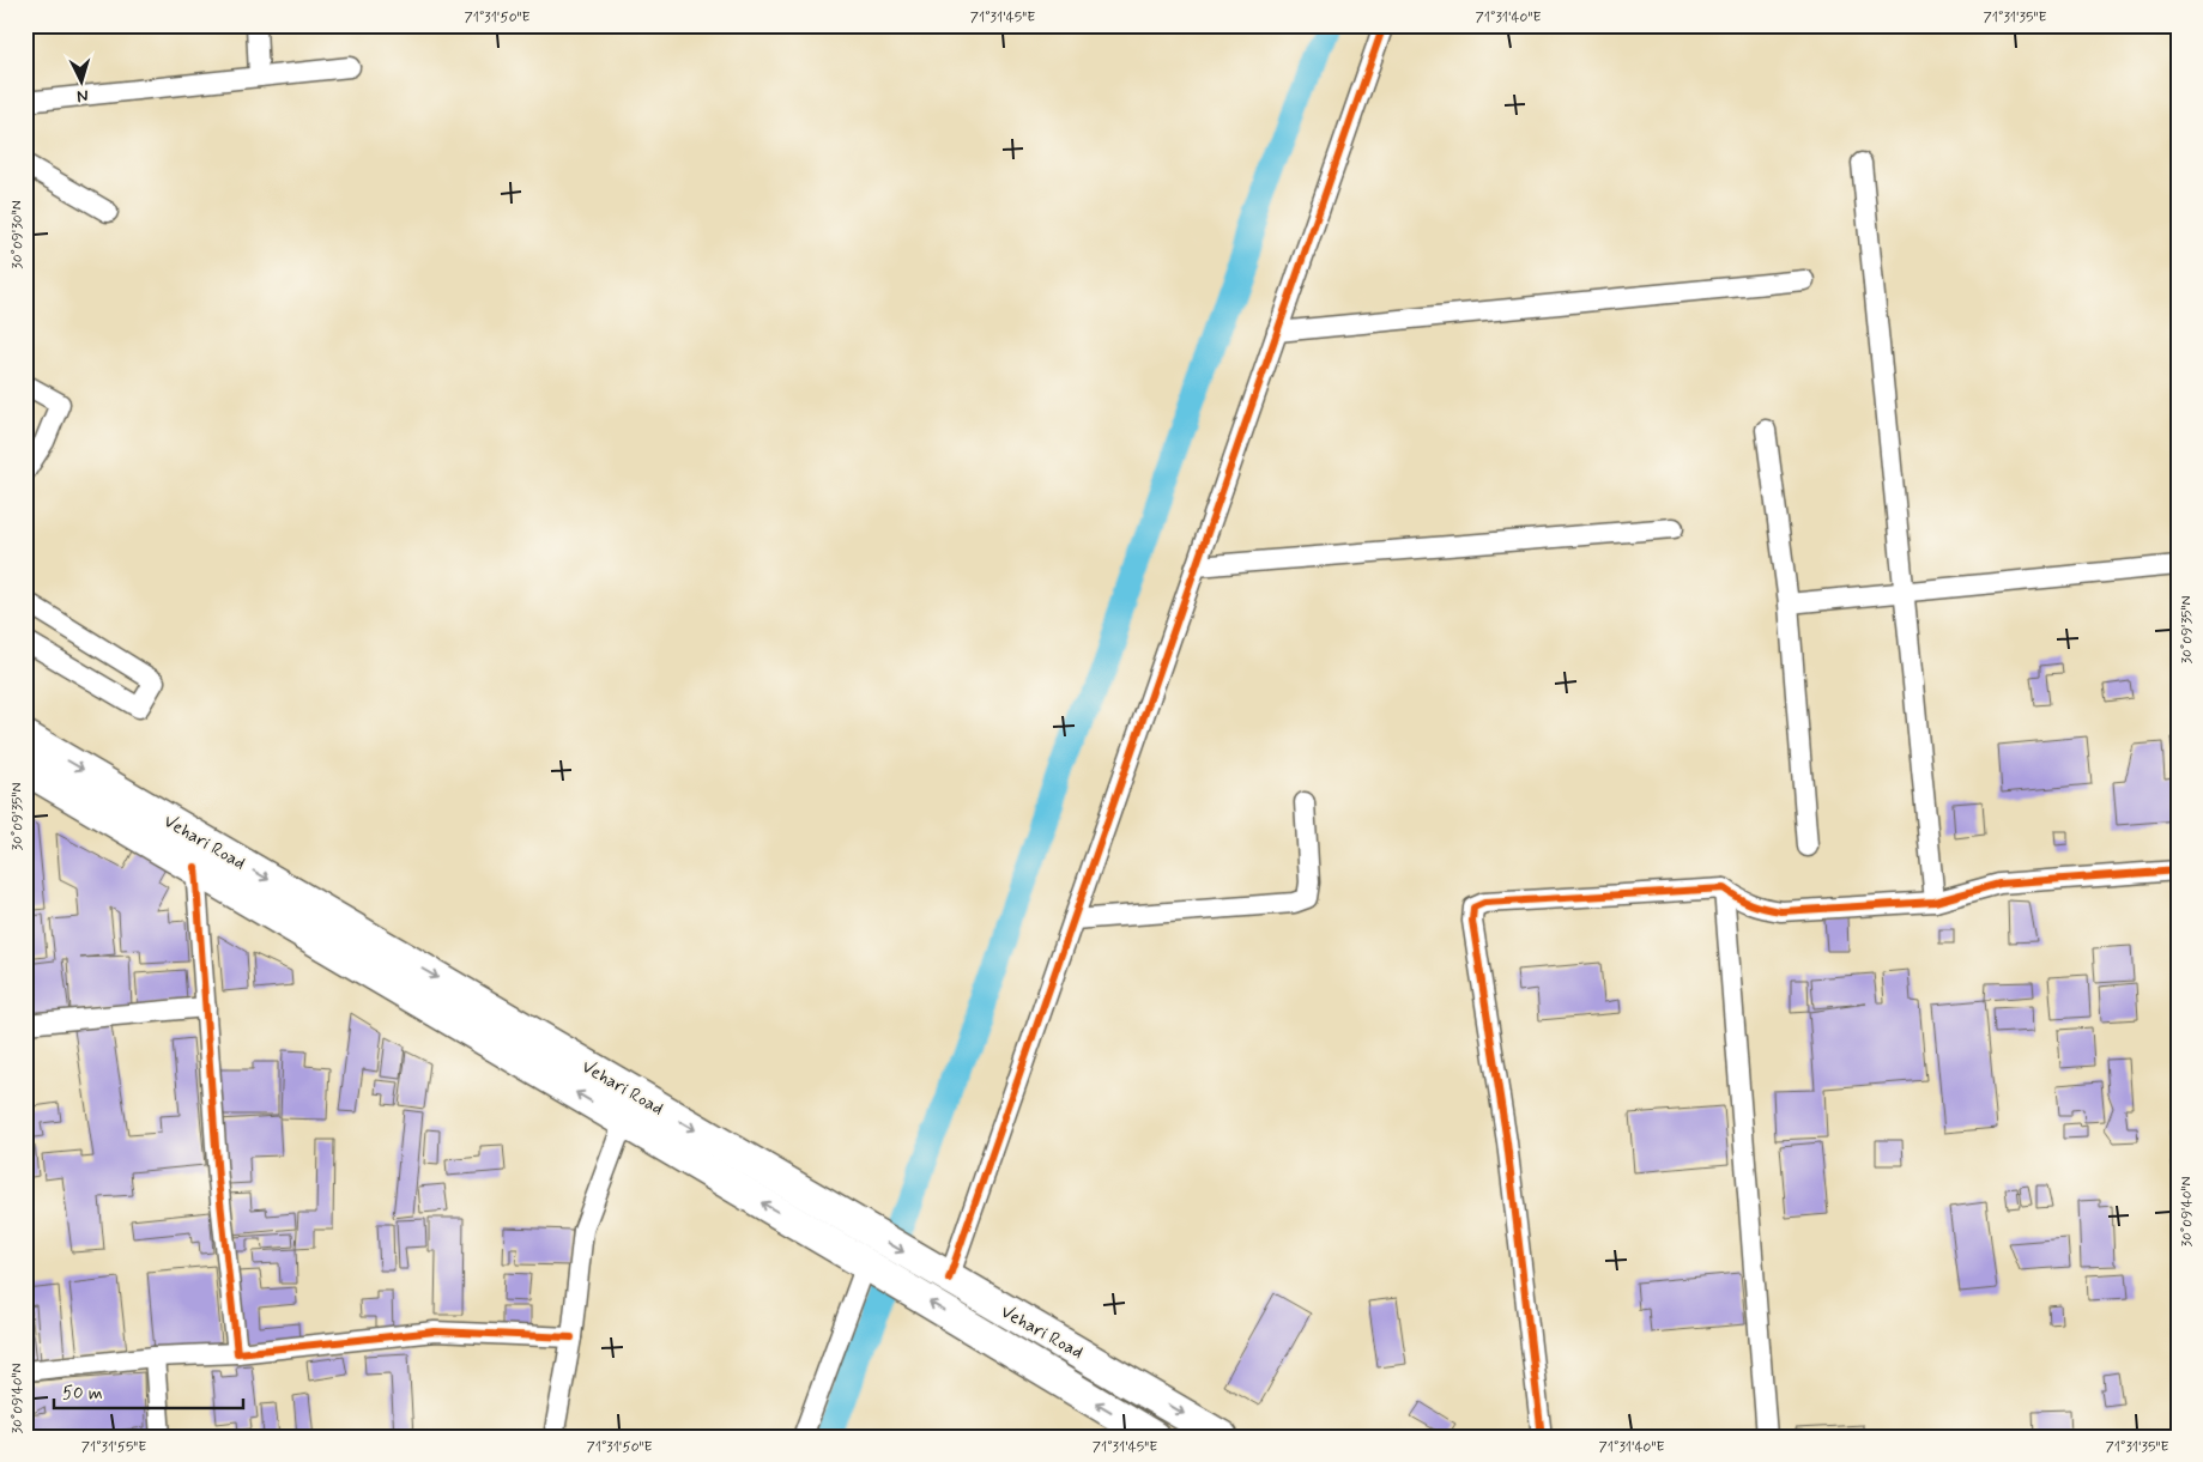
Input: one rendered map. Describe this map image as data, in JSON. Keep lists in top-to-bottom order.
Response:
{
  "streets": {
    "main road": ["Vehari Road"]
  },
  "scale_bar": "50 m",
  "north": "bottom",
  "coordinates": [
    "71°31'50\"E",
    "71°31'45\"E",
    "71°31'40\"E",
    "71°31'35\"E",
    "30°09'30\"N",
    "30°09'35\"N",
    "30°09'40\"N",
    "71°31'55\"E"
  ]
}
